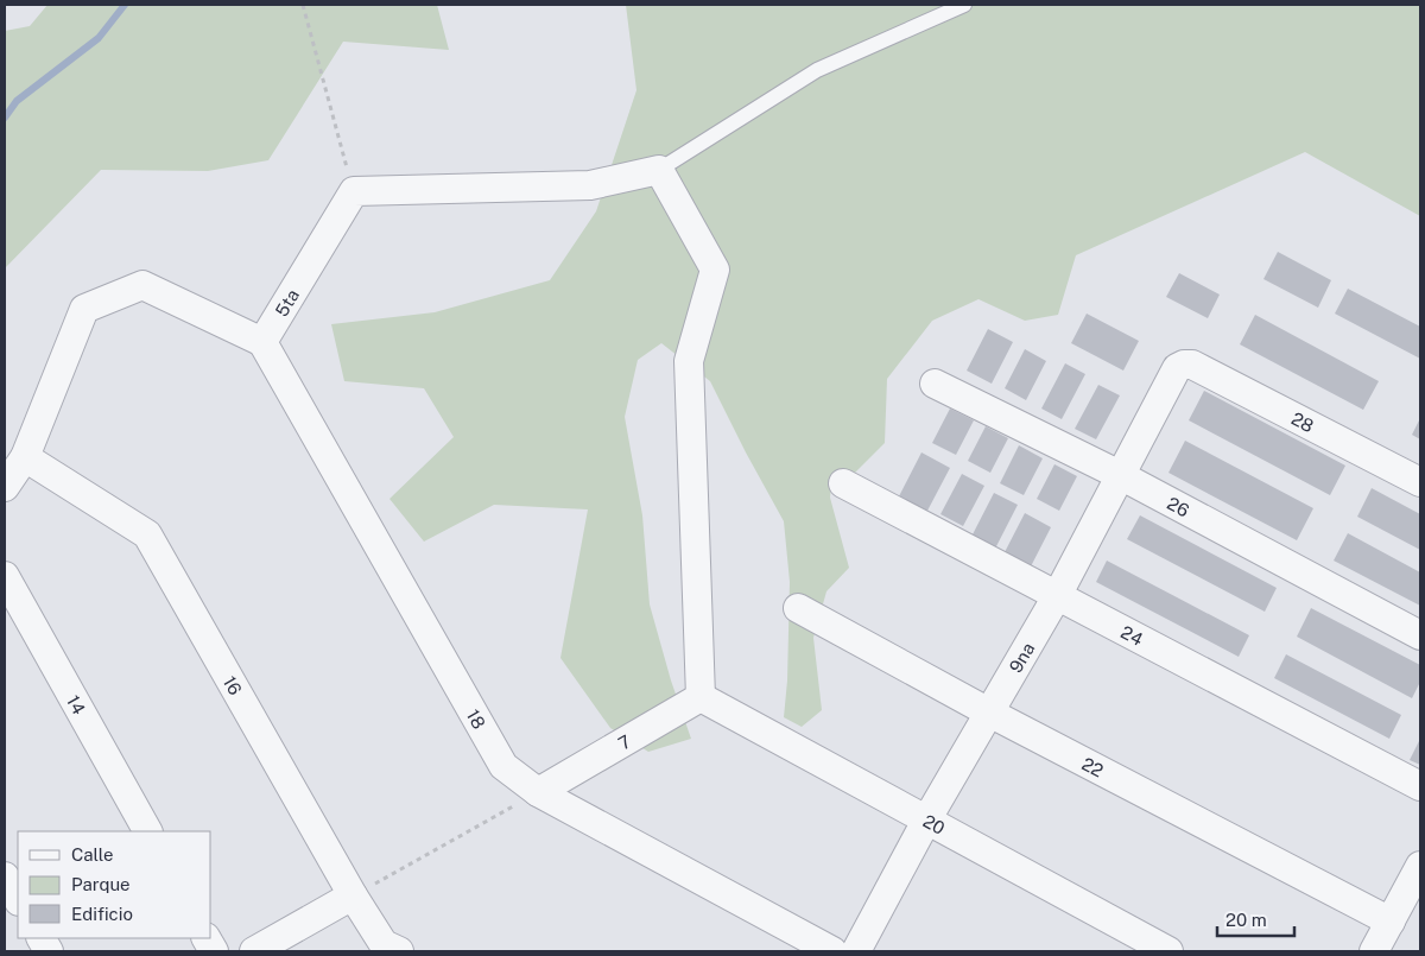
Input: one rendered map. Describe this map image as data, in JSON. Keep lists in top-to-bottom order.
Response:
{
  "streets": {
    "street": [
      "5ta",
      "28",
      "26",
      "24",
      "9na",
      "16",
      "14",
      "18",
      "7",
      "22",
      "20"
    ]
  },
  "crossings": [
    ["5ta", "18"],
    ["28", "9na"],
    ["26", "9na"],
    ["24", "9na"],
    ["9na", "22"],
    ["9na", "20"],
    ["18", "7"],
    ["7", "20"]
  ],
  "legend": ["Calle", "Parque", "Edificio"],
  "scale_bar": "20 m"
}
